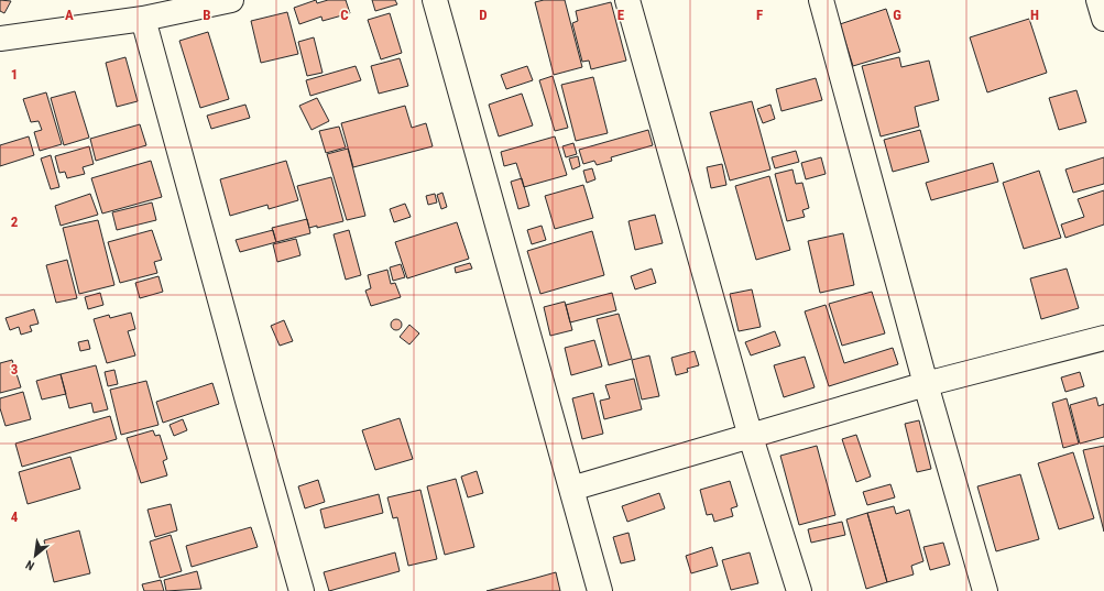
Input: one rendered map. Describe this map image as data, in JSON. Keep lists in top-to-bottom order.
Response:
{
  "north": "bottom left",
  "grid": {
    "columns": [
      "A",
      "B",
      "C",
      "D",
      "E",
      "F",
      "G",
      "H"
    ],
    "rows": [
      "1",
      "2",
      "3",
      "4"
    ]
  }
}
